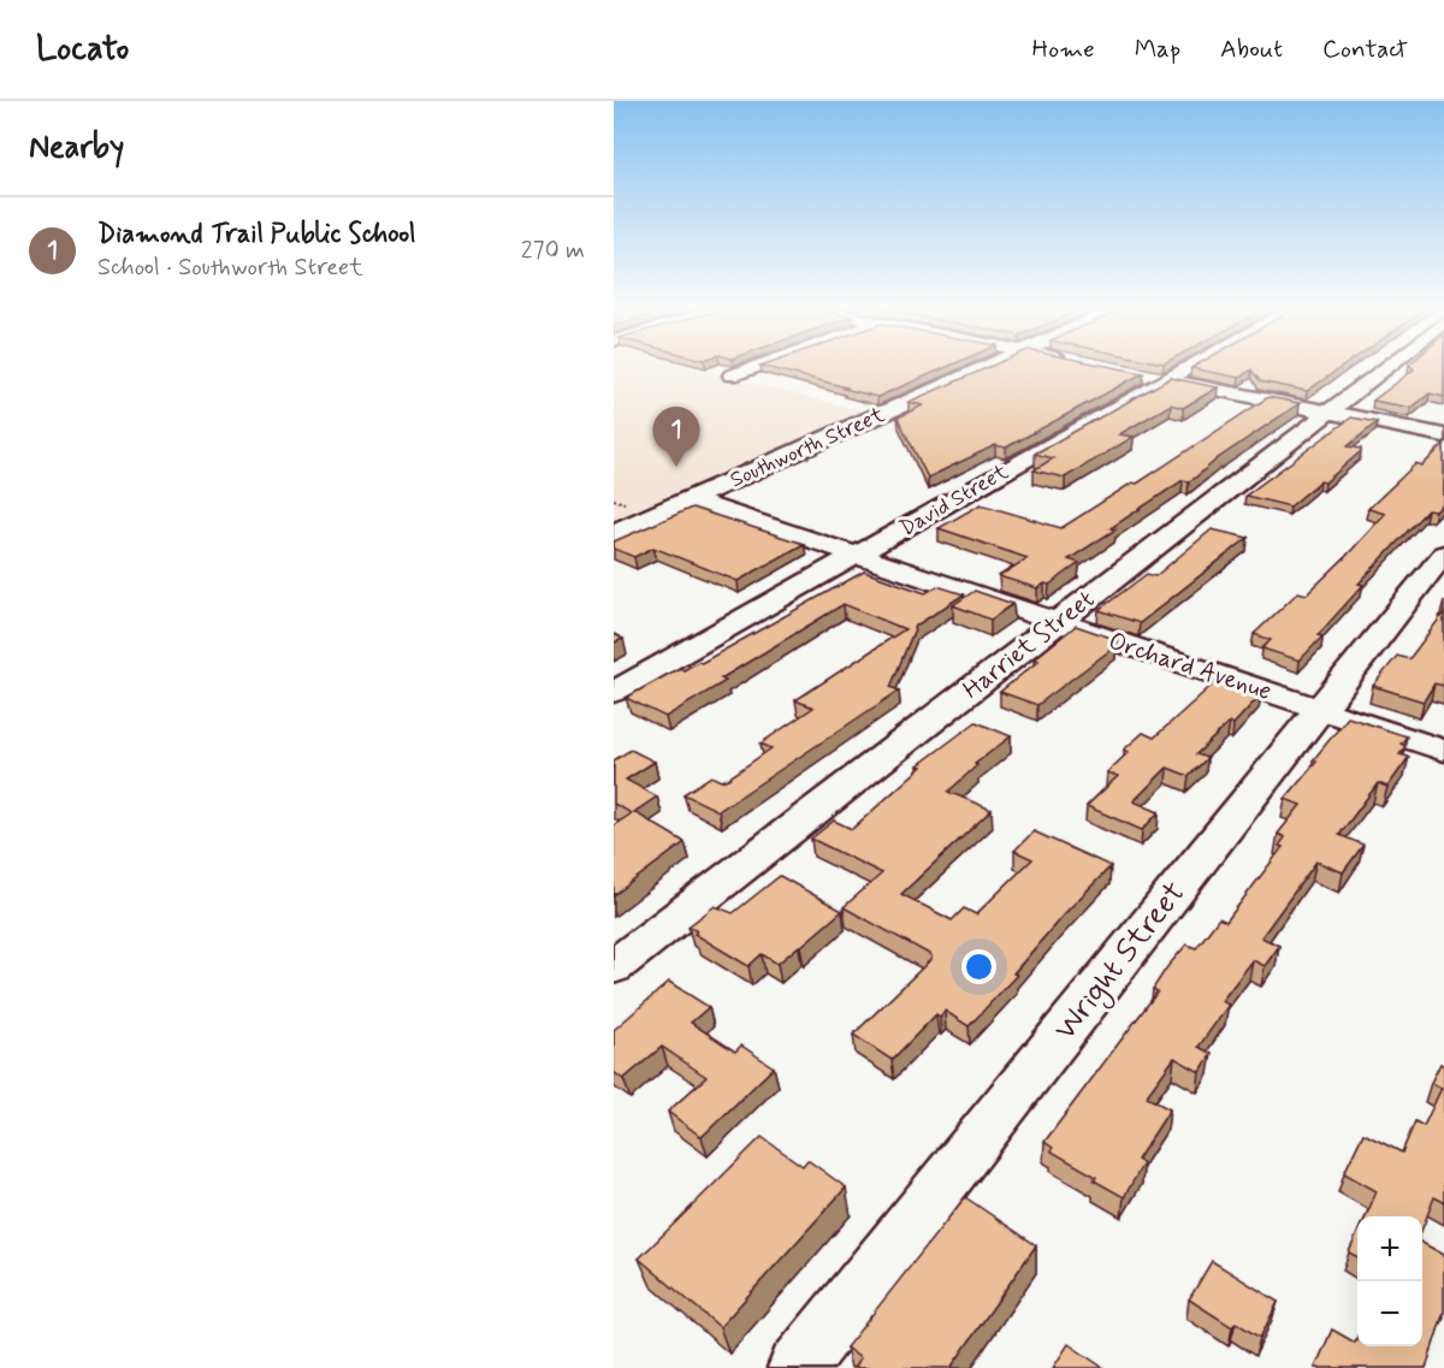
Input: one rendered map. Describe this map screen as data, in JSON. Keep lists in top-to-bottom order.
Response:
{
  "streets": {
    "main road": ["Southworth Street"],
    "street": [
      "David Street",
      "Harriet Street",
      "Orchard Avenue",
      "Wright Street"
    ]
  },
  "crossings": [
    ["Southworth Street", "Orchard Avenue"],
    ["David Street", "Orchard Avenue"],
    ["Harriet Street", "Orchard Avenue"],
    ["Orchard Avenue", "Wright Street"]
  ],
  "page": {
    "header": "Locato",
    "nav": [
      "Home",
      "Map",
      "About",
      "Contact"
    ],
    "heading": "Nearby",
    "list": [
      {
        "mark": "1",
        "name": "Diamond Trail Public School",
        "note": "School · Southworth Street",
        "value": "270 m"
      }
    ],
    "pins": "1",
    "map_buttons": ["+", "−"]
  }
}
